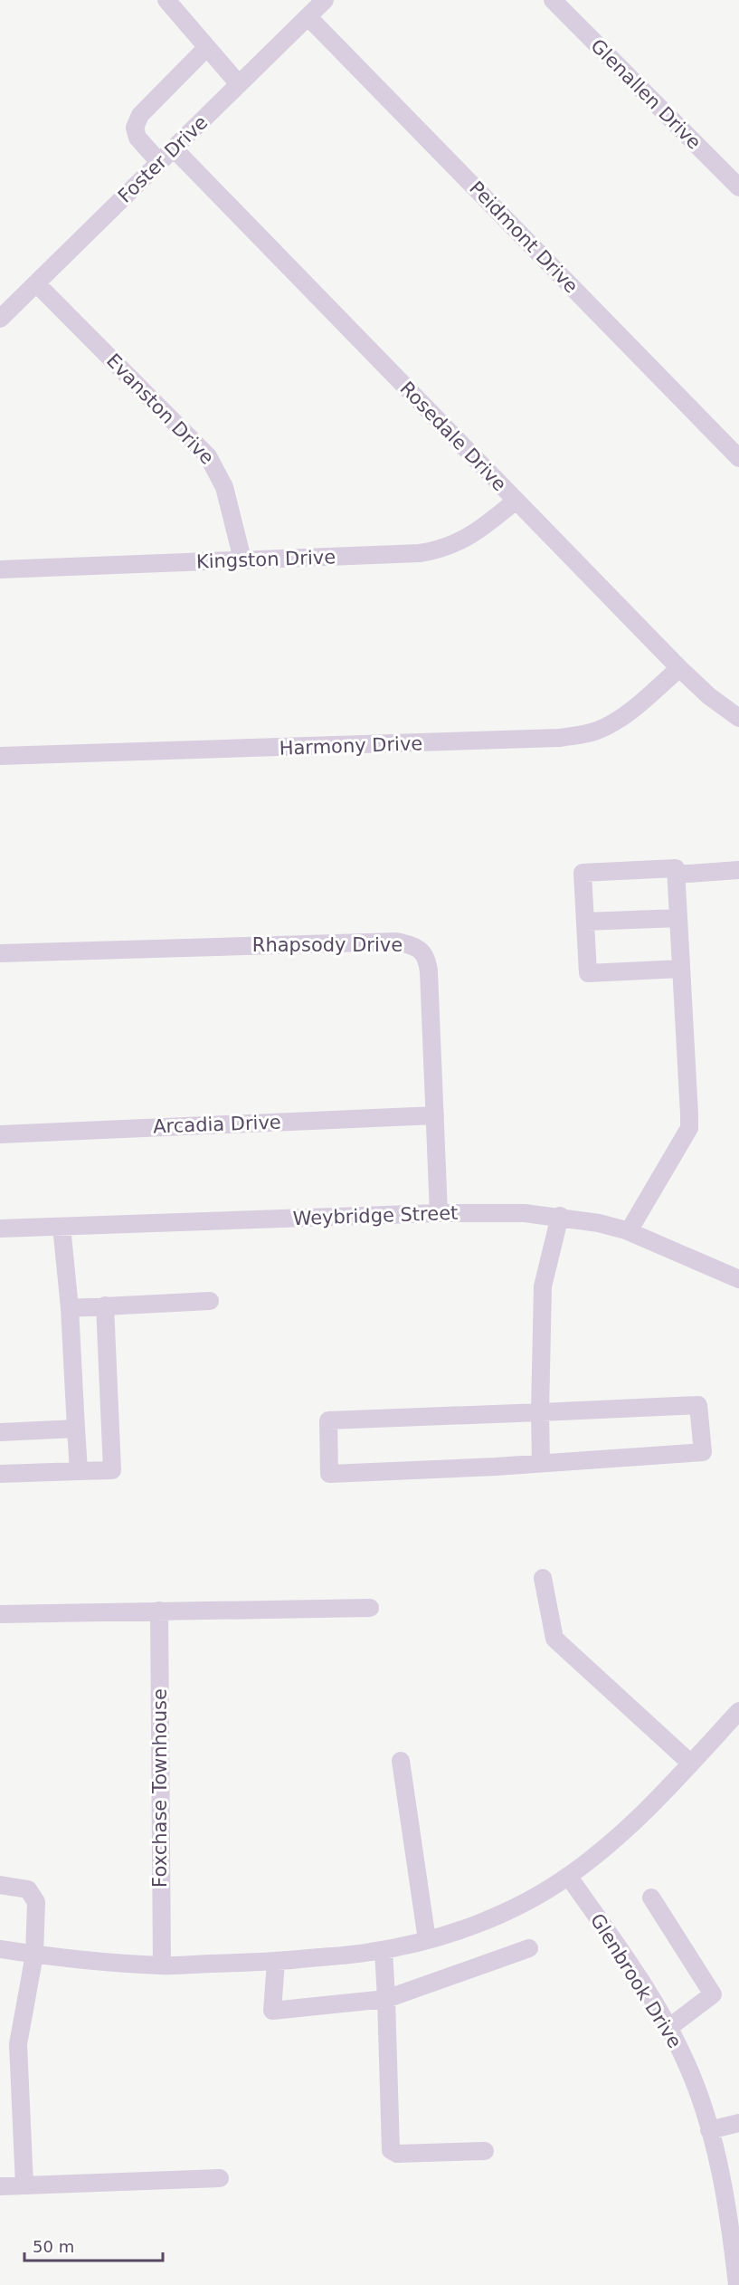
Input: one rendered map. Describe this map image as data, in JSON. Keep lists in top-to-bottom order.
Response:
{
  "streets": {
    "street": [
      "Glenallen Drive",
      "Foster Drive",
      "Peidmont Drive",
      "Evanston Drive",
      "Rosedale Drive",
      "Kingston Drive",
      "Harmony Drive",
      "Rhapsody Drive",
      "Arcadia Drive",
      "Weybridge Street",
      "Foxchase Townhouse",
      "Glenbrook Drive"
    ]
  },
  "crossings": [
    ["Foster Drive", "Peidmont Drive"],
    ["Foster Drive", "Evanston Drive"],
    ["Foster Drive", "Rosedale Drive"],
    ["Evanston Drive", "Kingston Drive"],
    ["Rosedale Drive", "Kingston Drive"],
    ["Rosedale Drive", "Harmony Drive"],
    ["Rhapsody Drive", "Arcadia Drive"],
    ["Rhapsody Drive", "Weybridge Street"]
  ],
  "scale_bar": "50 m"
}
